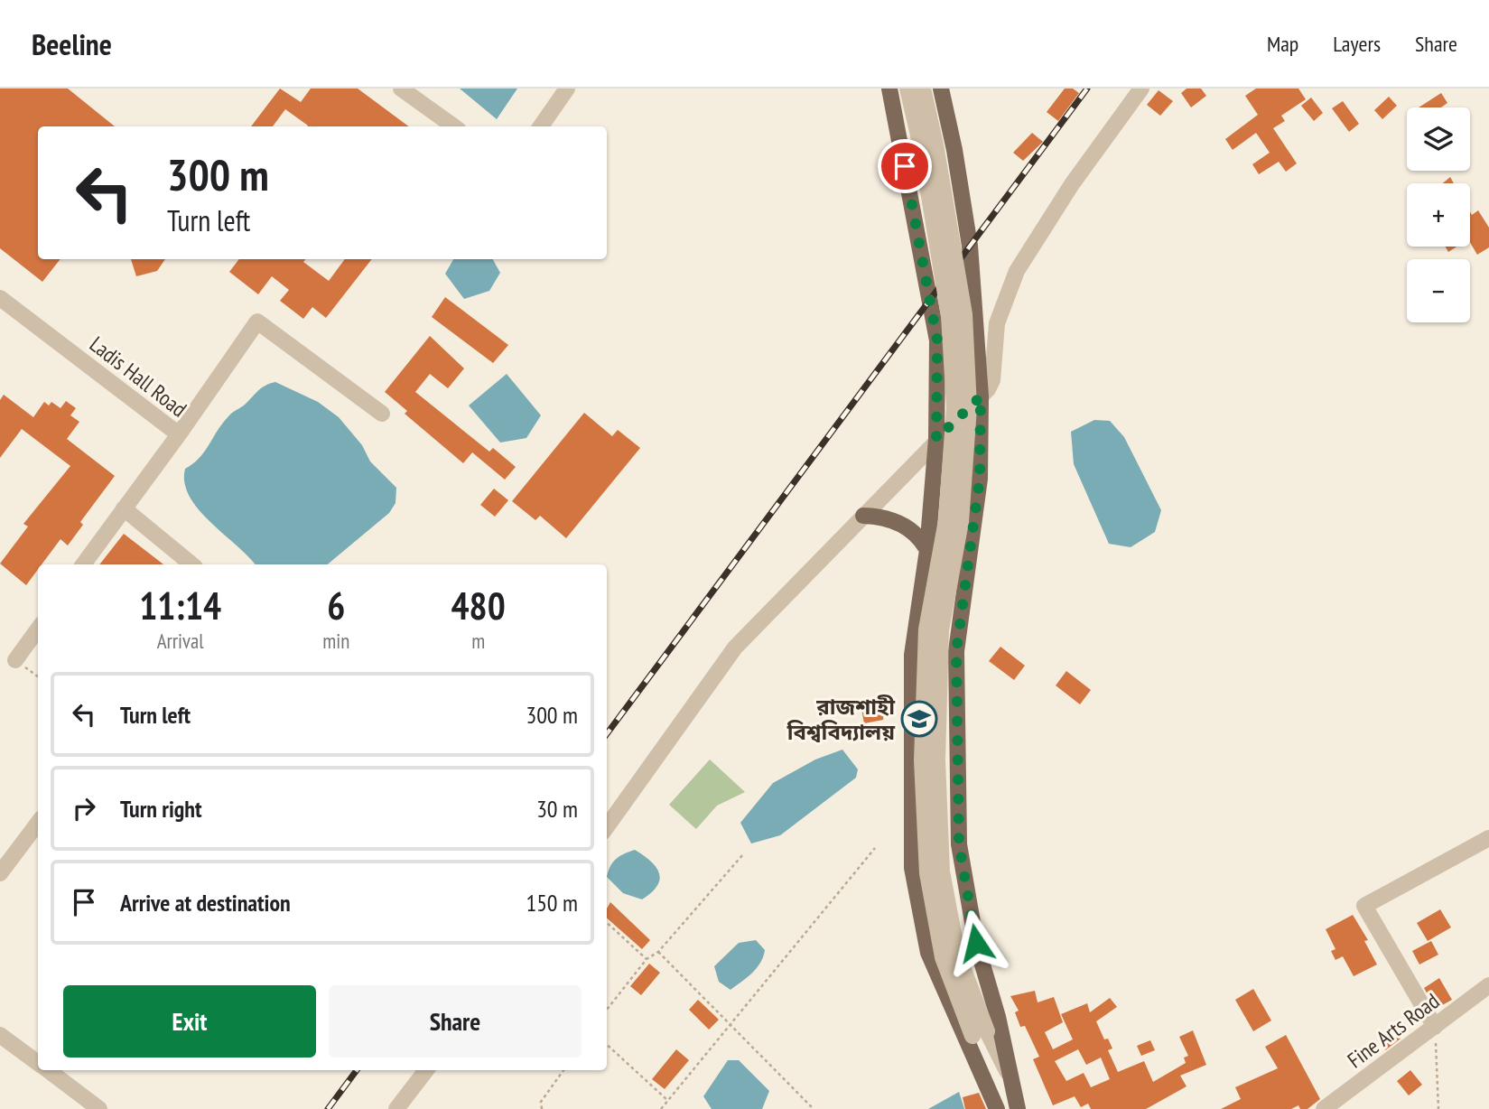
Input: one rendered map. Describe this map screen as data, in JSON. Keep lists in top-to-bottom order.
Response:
{
  "streets": {
    "street": ["Ladis Hall Road", "Fine Arts Road"]
  },
  "places": {
    "school or university": ["রাজশাহী বিশ্ববিদ্যালয়"]
  },
  "page": {
    "header": "Beeline",
    "nav": ["Map", "Layers", "Share"],
    "map_buttons": ["+", "−"],
    "turn": ["300 m", "Turn left"],
    "eta": [
      "11:14",
      "Arrival",
      "6",
      "min",
      "480",
      "m"
    ],
    "list": [
      {
        "name": "Turn left",
        "value": "300 m"
      },
      {
        "name": "Turn right",
        "value": "30 m"
      },
      {
        "name": "Arrive at destination",
        "value": "150 m"
      }
    ],
    "buttons": ["Exit", "Share"]
  }
}
